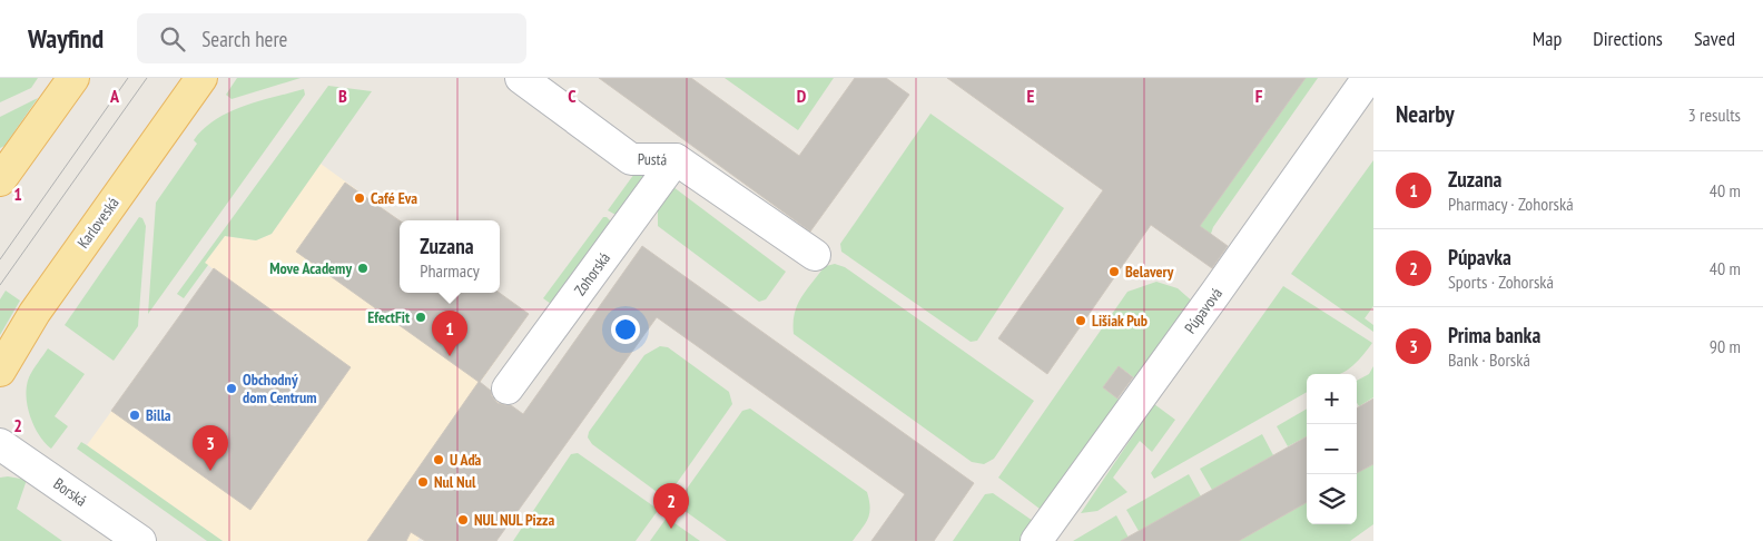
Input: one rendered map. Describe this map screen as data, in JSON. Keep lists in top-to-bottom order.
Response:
{
  "streets": {
    "main road": ["Karloveská"],
    "street": [
      "Pustá",
      "Zohorská",
      "Púpavová",
      "Borská"
    ]
  },
  "crossings": [
    ["Pustá", "Zohorská"]
  ],
  "places": [
    "Café Eva",
    "Move Academy",
    "Belavery",
    "EfectFit",
    "Lišiak Pub",
    "Obchodný dom Centrum",
    "Billa",
    "U Aďa",
    "Nul Nul",
    "NUL NUL Pizza"
  ],
  "page": {
    "header": "Wayfind",
    "search": "Search here",
    "nav": ["Map", "Directions", "Saved"],
    "heading": ["Nearby", "3 results"],
    "list": [
      {
        "mark": "1",
        "name": "Zuzana",
        "note": "Pharmacy · Zohorská",
        "value": "40 m"
      },
      {
        "mark": "2",
        "name": "Púpavka",
        "note": "Sports · Zohorská",
        "value": "40 m"
      },
      {
        "mark": "3",
        "name": "Prima banka",
        "note": "Bank · Borská",
        "value": "90 m"
      }
    ],
    "popup": ["Zuzana", "Pharmacy"],
    "pins": ["1", "3", "2"],
    "map_buttons": ["+", "−"]
  },
  "grid": {
    "columns": [
      "A",
      "B",
      "C",
      "D",
      "E",
      "F"
    ],
    "rows": ["1", "2"]
  }
}
